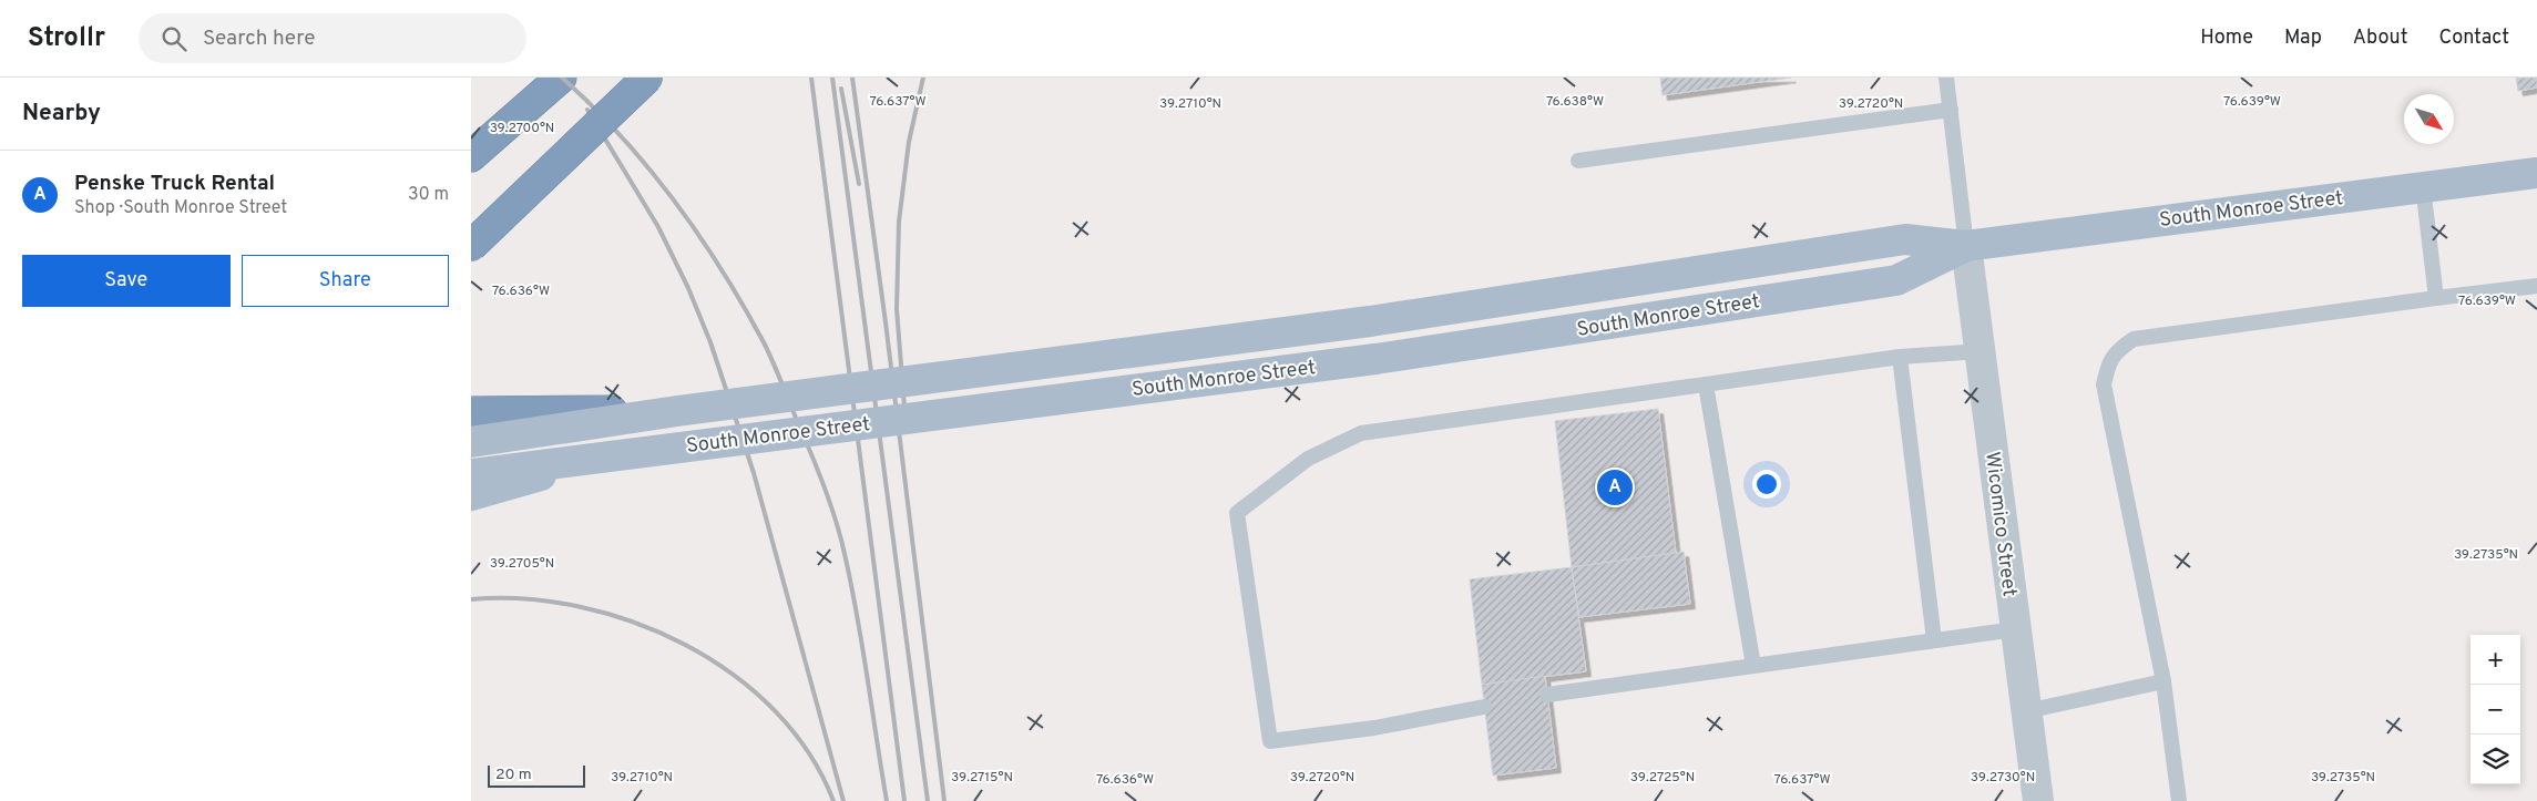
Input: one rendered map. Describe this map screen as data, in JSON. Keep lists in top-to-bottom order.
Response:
{
  "streets": {
    "main road": ["South Monroe Street"],
    "street": ["Wicomico Street"]
  },
  "crossings": [
    ["South Monroe Street", "Wicomico Street"]
  ],
  "scale_bar": "20 m",
  "north": "bottom right",
  "page": {
    "header": "Strollr",
    "search": "Search here",
    "nav": [
      "Home",
      "Map",
      "About",
      "Contact"
    ],
    "heading": "Nearby",
    "list": [
      {
        "mark": "A",
        "name": "Penske Truck Rental",
        "note": "Shop · South Monroe Street",
        "value": "30 m"
      }
    ],
    "buttons": ["Save", "Share"],
    "pins": "A",
    "map_buttons": ["+", "−"],
    "scale": "20 m"
  },
  "coordinates": [
    "76.637°W",
    "76.638°W",
    "76.639°W",
    "39.2710°N",
    "39.2720°N",
    "39.2700°N",
    "76.636°W",
    "39.2735°N",
    "39.2705°N",
    "39.2715°N",
    "39.2725°N",
    "39.2730°N"
  ]
}
